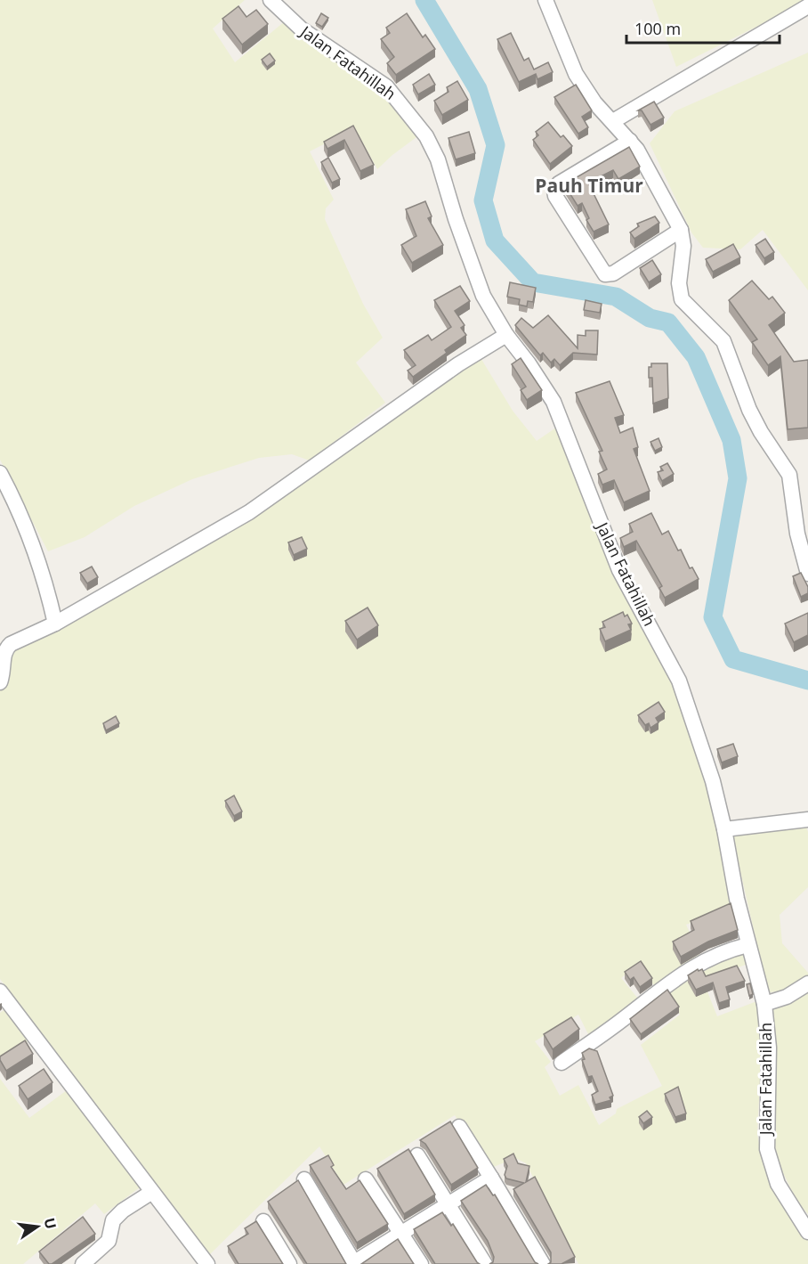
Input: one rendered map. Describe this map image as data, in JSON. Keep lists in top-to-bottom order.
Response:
{
  "streets": {
    "street": ["Jalan Fatahillah"]
  },
  "districts": ["Pauh Timur"],
  "scale_bar": "100 m",
  "north": "right"
}
